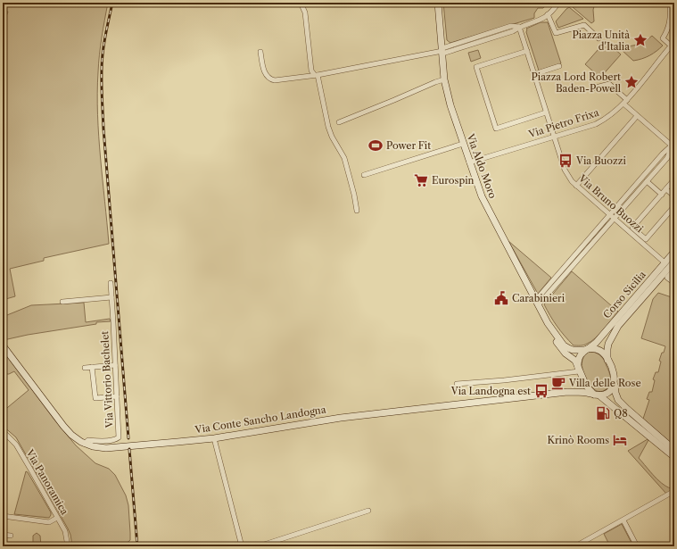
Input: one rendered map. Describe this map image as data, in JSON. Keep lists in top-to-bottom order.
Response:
{
  "streets": {
    "main road": ["Via Aldo Moro", "Corso Sicilia", "Via Conte Sancho Landogna"],
    "street": [
      "Via Pietro Frixa",
      "Via Bruno Buozzi",
      "Via Vittorio Bachelet",
      "Via Panoramica"
    ]
  },
  "crossings": [
    ["Via Pietro Frixa", "Via Aldo Moro"],
    ["Via Pietro Frixa", "Via Bruno Buozzi"],
    ["Via Bruno Buozzi", "Corso Sicilia"],
    ["Via Vittorio Bachelet", "Via Conte Sancho Landogna"]
  ],
  "places": {
    "place": ["Piazza Unità d'Italia", "Piazza Lord Robert Baden-Powell"],
    "sports": ["Power Fit"],
    "bus stop": ["Via Buozzi", "Via Landogna est"],
    "supermarket": ["Eurospin"],
    "public building": ["Carabinieri"],
    "cafe": ["Villa delle Rose"],
    "fuel station": ["Q8"],
    "hotel": ["Krinò Rooms"]
  }
}
